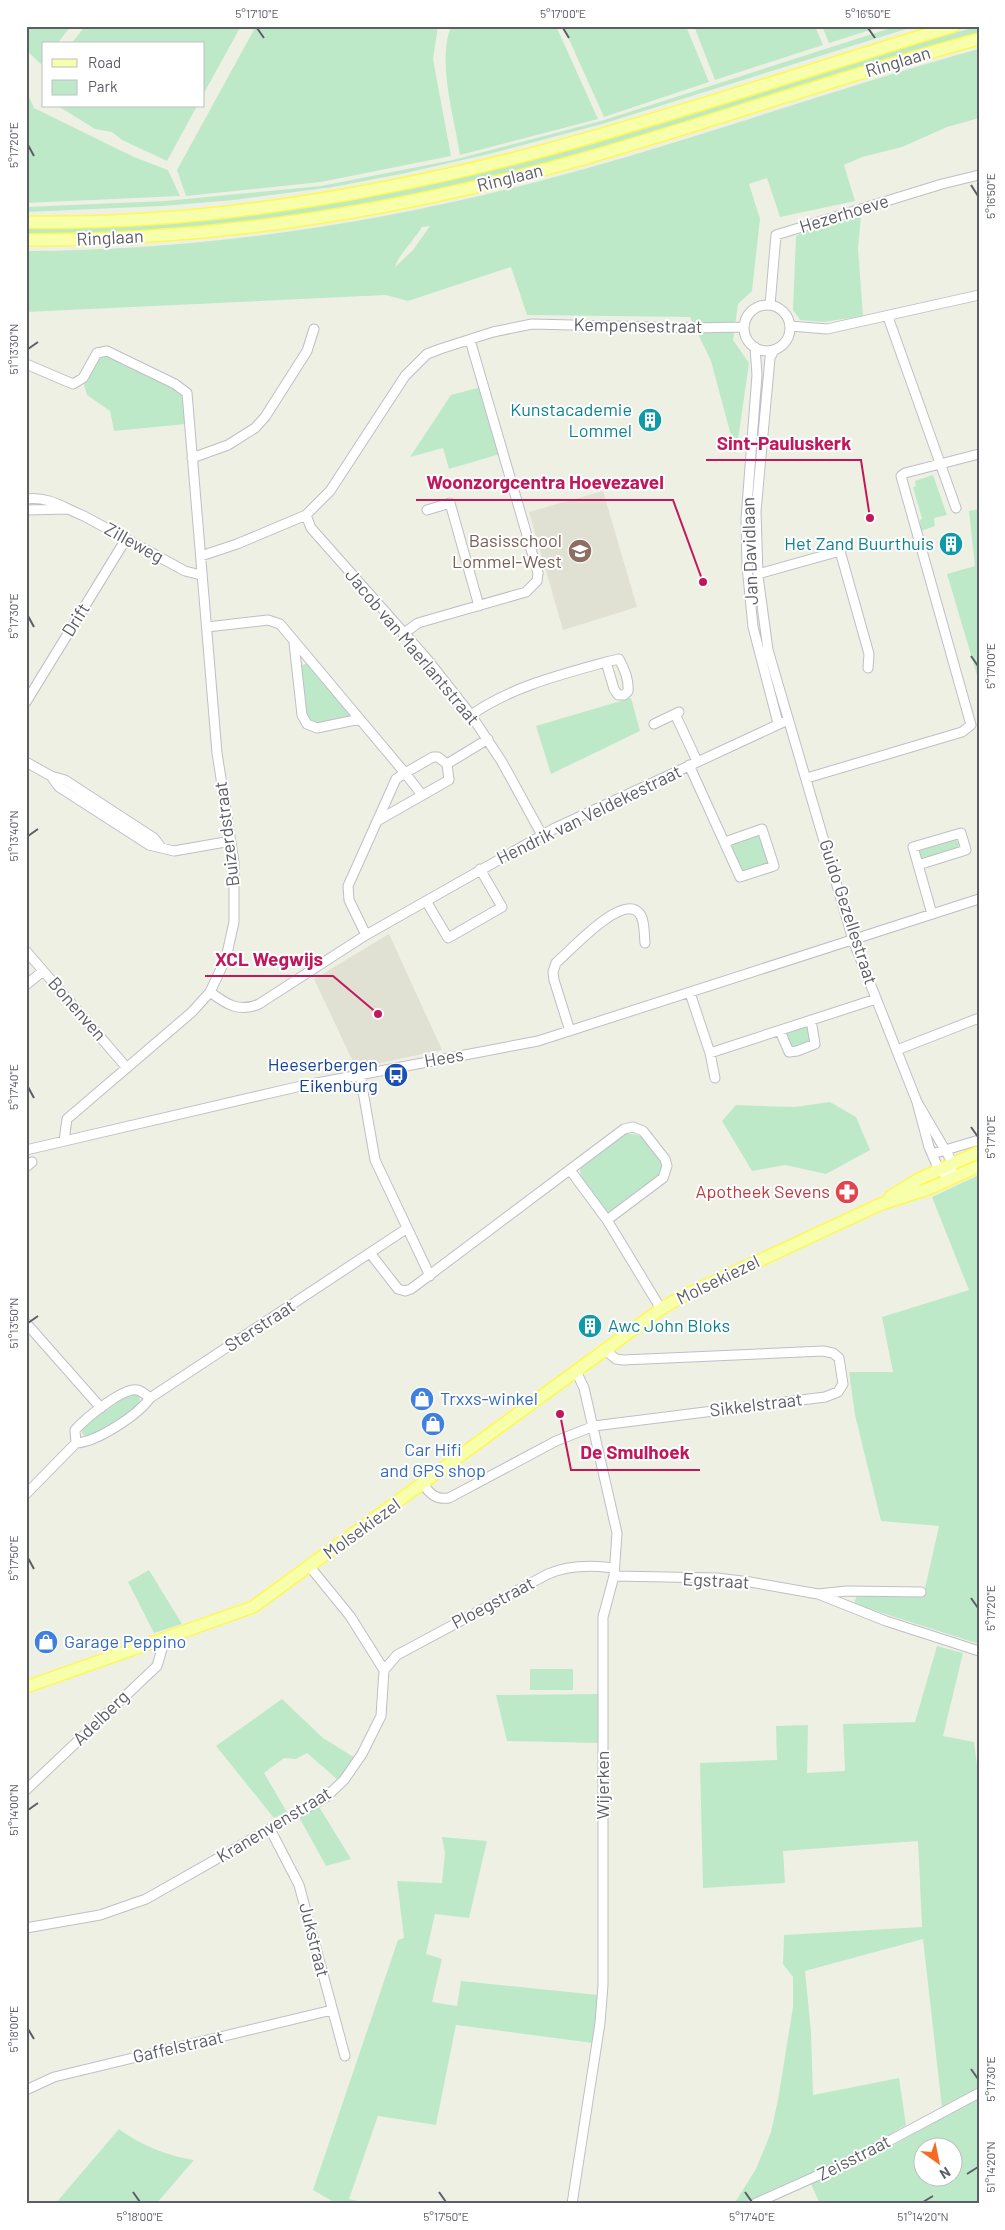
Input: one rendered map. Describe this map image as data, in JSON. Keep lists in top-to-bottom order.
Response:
{
  "streets": {
    "main road": ["Ringlaan", "Molsekiezel"],
    "street": [
      "Hezerhoeve",
      "Kempensestraat",
      "Zilleweg",
      "Jan Davidlaan",
      "Drift",
      "Jacob van Maerlantstraat",
      "Hendrik van Veldekestraat",
      "Buizerdstraat",
      "Guido Gezellestraat",
      "Bonenven",
      "Hees",
      "Sterstraat",
      "Sikkelstraat",
      "Egstraat",
      "Ploegstraat",
      "Adelberg",
      "Wijerken",
      "Kranenvenstraat",
      "Jukstraat",
      "Gaffelstraat",
      "Zeisstraat"
    ]
  },
  "crossings": [
    ["Hezerhoeve", "Kempensestraat"],
    ["Hezerhoeve", "Jan Davidlaan"],
    ["Kempensestraat", "Jan Davidlaan"],
    ["Kempensestraat", "Jacob van Maerlantstraat"],
    ["Zilleweg", "Drift"],
    ["Zilleweg", "Buizerdstraat"],
    ["Jan Davidlaan", "Hendrik van Veldekestraat"],
    ["Jan Davidlaan", "Guido Gezellestraat"],
    ["Jacob van Maerlantstraat", "Hendrik van Veldekestraat"],
    ["Hendrik van Veldekestraat", "Buizerdstraat"],
    ["Hendrik van Veldekestraat", "Guido Gezellestraat"],
    ["Buizerdstraat", "Bonenven"],
    ["Buizerdstraat", "Hees"],
    ["Guido Gezellestraat", "Hees"],
    ["Guido Gezellestraat", "Molsekiezel"],
    ["Molsekiezel", "Sikkelstraat"],
    ["Molsekiezel", "Adelberg"],
    ["Molsekiezel", "Wijerken"],
    ["Sikkelstraat", "Wijerken"],
    ["Egstraat", "Ploegstraat"],
    ["Egstraat", "Wijerken"],
    ["Ploegstraat", "Wijerken"],
    ["Ploegstraat", "Kranenvenstraat"],
    ["Kranenvenstraat", "Jukstraat"],
    ["Jukstraat", "Gaffelstraat"]
  ],
  "places": {
    "building": ["Kunstacademie Lommel", "Het Zand Buurthuis", "Awc John Bloks"],
    "other": [
      "Sint-Pauluskerk",
      "Woonzorgcentra Hoevezavel",
      "XCL Wegwijs",
      "De Smulhoek"
    ],
    "school or university": ["Basisschool Lommel-West"],
    "bus stop": ["Heeserbergen Eikenburg"],
    "pharmacy": ["Apotheek Sevens"],
    "shop": ["Trxxs-winkel", "Car Hifi and GPS shop", "Garage Peppino"]
  },
  "legend": ["Road", "Park"],
  "north": "bottom right",
  "coordinates": [
    "5°17'10\"E",
    "5°17'00\"E",
    "5°16'50\"E",
    "5°17'20\"E",
    "51°13'30\"N",
    "5°17'30\"E",
    "51°13'40\"N",
    "5°17'40\"E",
    "51°13'50\"N",
    "5°17'50\"E",
    "51°14'00\"N",
    "5°18'00\"E",
    "51°14'20\"N"
  ]
}
